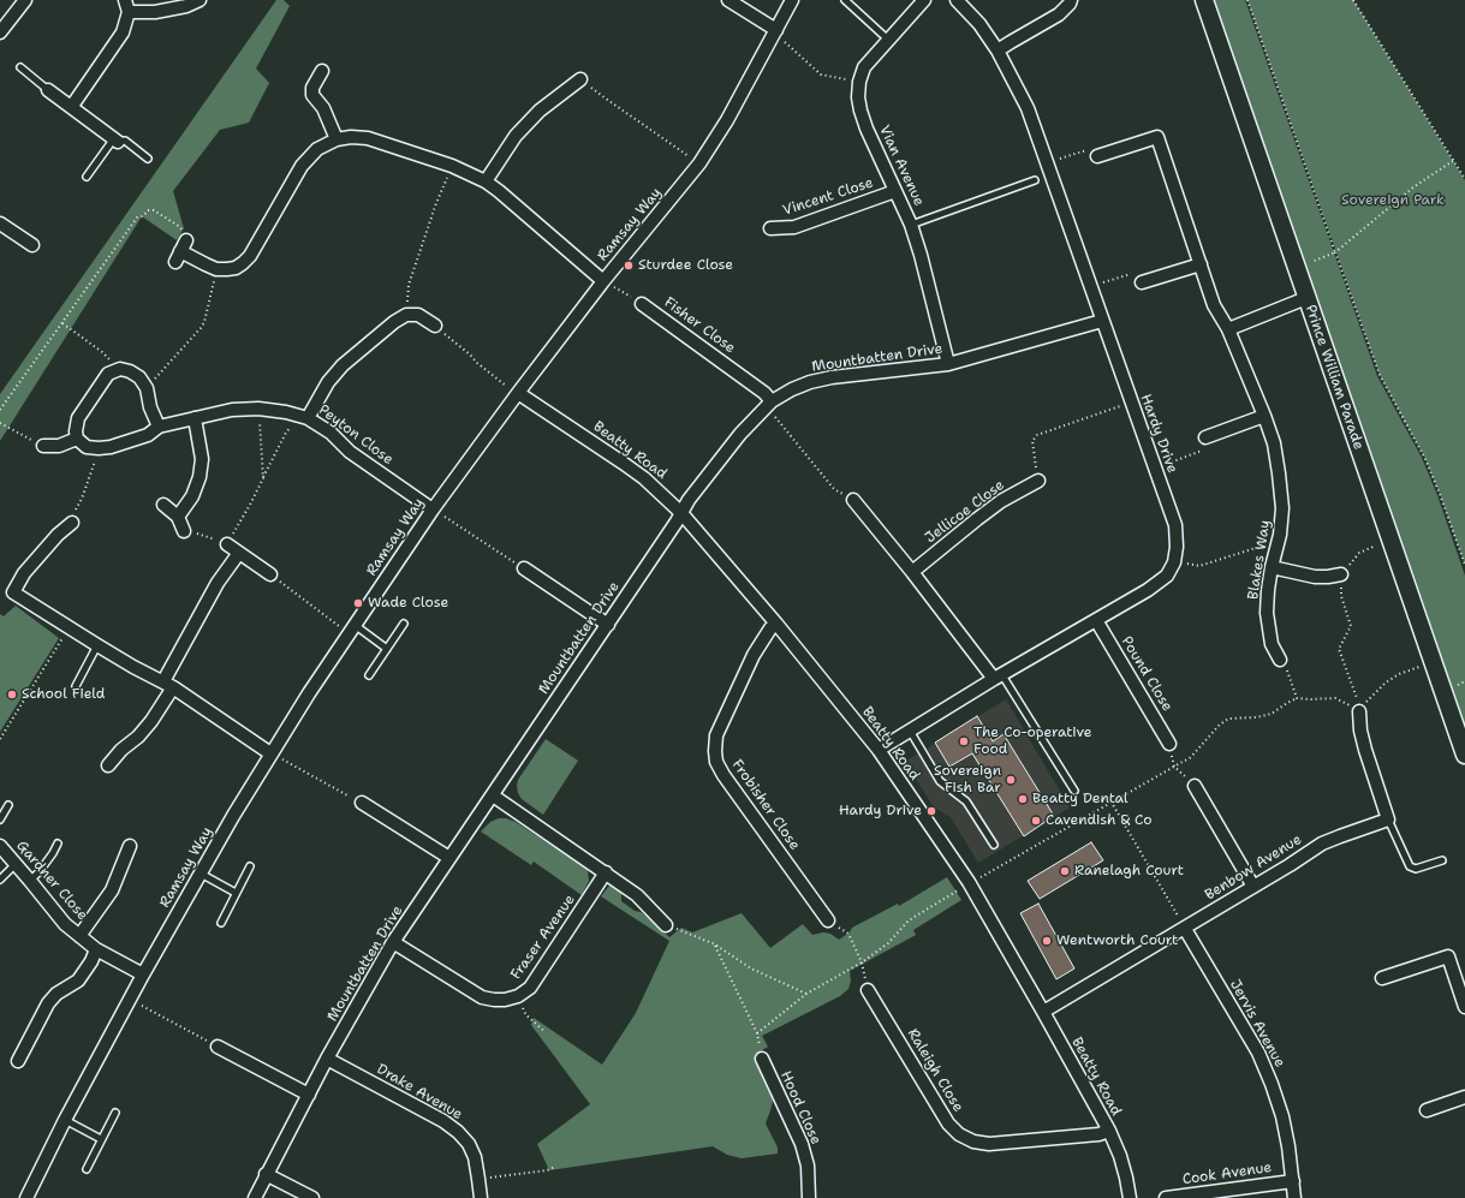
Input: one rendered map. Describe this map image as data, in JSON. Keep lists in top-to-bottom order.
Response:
{
  "streets": {
    "street": [
      "Vian Avenue",
      "Vincent Close",
      "Ramsay Way",
      "Fisher Close",
      "Mountbatten Drive",
      "Prince William Parade",
      "Hardy Drive",
      "Peyton Close",
      "Beatty Road",
      "Jellicoe Close",
      "Blakes Way",
      "Pound Close",
      "Frobisher Close",
      "Benbow Avenue",
      "Gardner Close",
      "Fraser Avenue",
      "Jervis Avenue",
      "Raleigh Close",
      "Drake Avenue",
      "Hood Close",
      "Cook Avenue"
    ]
  },
  "crossings": [
    ["Vian Avenue", "Vincent Close"],
    ["Vian Avenue", "Mountbatten Drive"],
    ["Ramsay Way", "Fisher Close"],
    ["Ramsay Way", "Peyton Close"],
    ["Ramsay Way", "Beatty Road"],
    ["Ramsay Way", "Gardner Close"],
    ["Fisher Close", "Mountbatten Drive"],
    ["Mountbatten Drive", "Hardy Drive"],
    ["Mountbatten Drive", "Beatty Road"],
    ["Mountbatten Drive", "Fraser Avenue"],
    ["Mountbatten Drive", "Drake Avenue"],
    ["Beatty Road", "Frobisher Close"],
    ["Beatty Road", "Benbow Avenue"],
    ["Beatty Road", "Raleigh Close"],
    ["Benbow Avenue", "Jervis Avenue"],
    ["Jervis Avenue", "Cook Avenue"]
  ],
  "parks": ["Sovereign Park"],
  "places": [
    "Sturdee Close",
    "Wade Close",
    "School Field",
    "The Co-operative Food",
    "Sovereign Fish Bar",
    "Beatty Dental",
    "Hardy Drive",
    "Cavendish & Co",
    "Ranelagh Court",
    "Wentworth Court"
  ]
}
